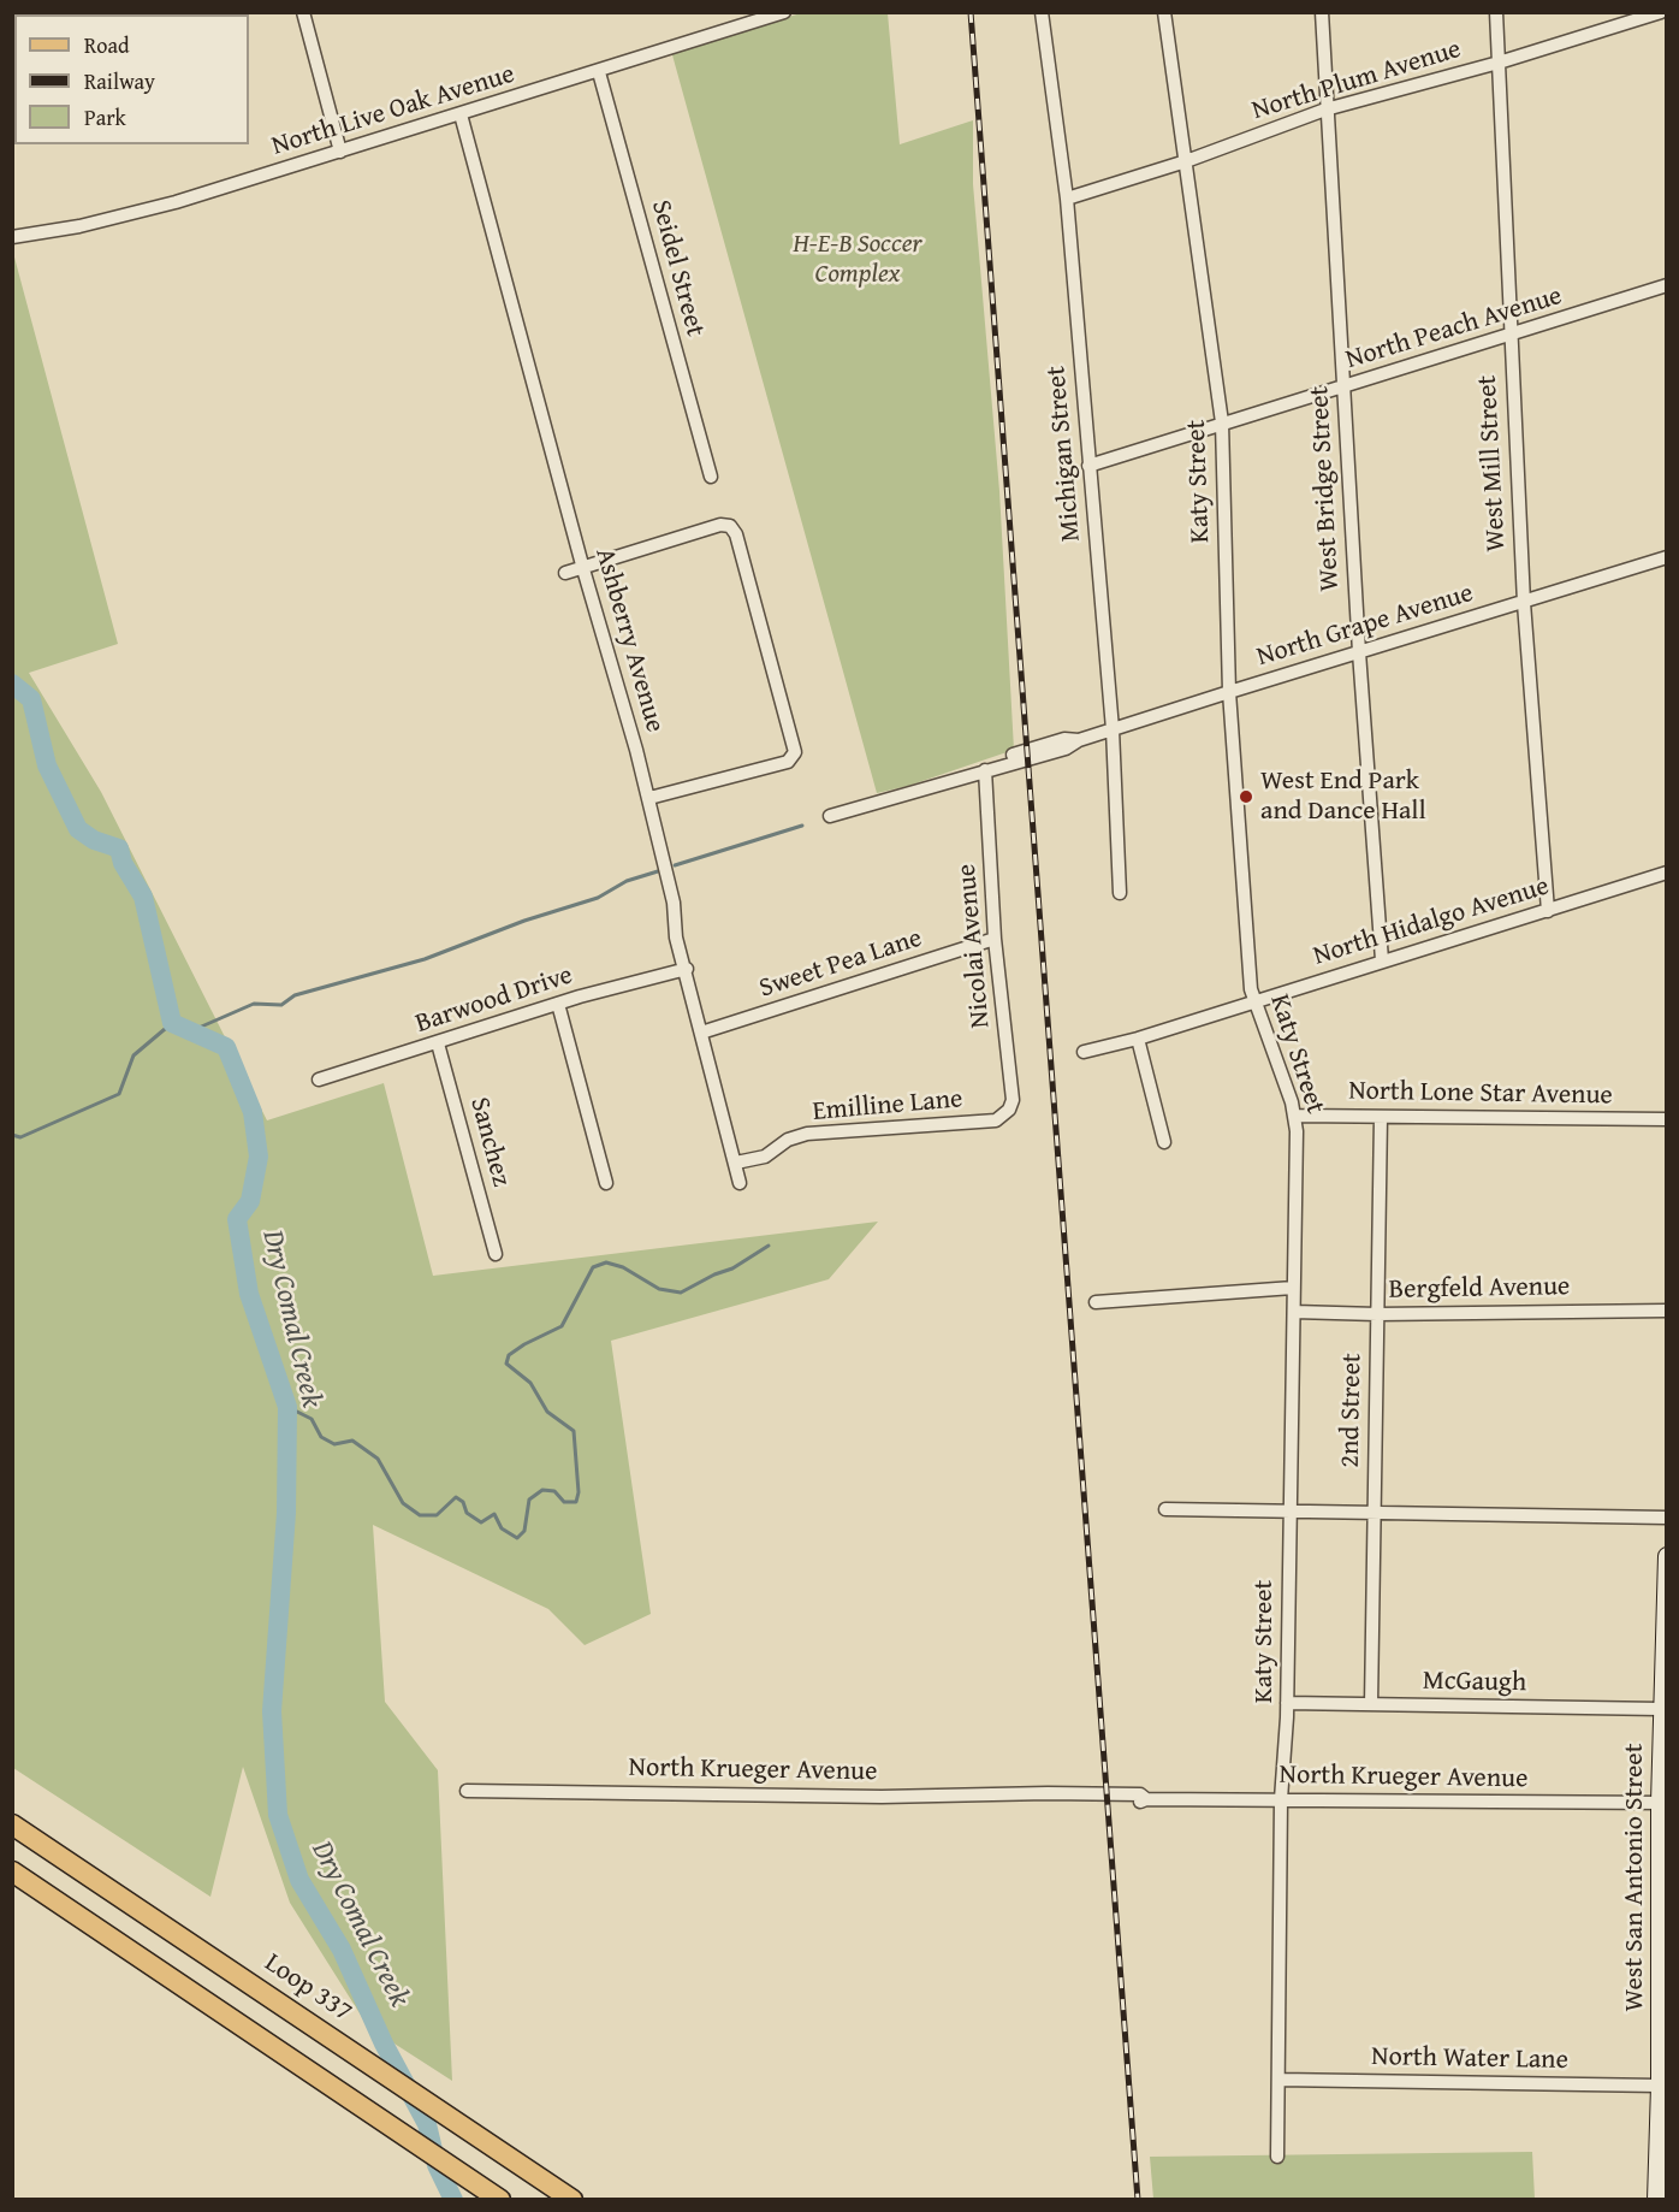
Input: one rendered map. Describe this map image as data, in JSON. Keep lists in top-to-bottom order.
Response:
{
  "streets": {
    "main road": ["Loop 337"],
    "street": [
      "North Plum Avenue",
      "North Live Oak Avenue",
      "Seidel Street",
      "North Peach Avenue",
      "Michigan Street",
      "West Mill Street",
      "Katy Street",
      "West Bridge Street",
      "North Grape Avenue",
      "Ashberry Avenue",
      "North Hidalgo Avenue",
      "Nicolai Avenue",
      "Sweet Pea Lane",
      "Barwood Drive",
      "North Lone Star Avenue",
      "Emilline Lane",
      "Sanchez",
      "Bergfeld Avenue",
      "2nd Street",
      "McGaugh",
      "North Krueger Avenue",
      "West San Antonio Street",
      "North Water Lane"
    ]
  },
  "crossings": [
    ["North Plum Avenue", "Michigan Street"],
    ["North Plum Avenue", "West Mill Street"],
    ["North Plum Avenue", "Katy Street"],
    ["North Plum Avenue", "West Bridge Street"],
    ["North Live Oak Avenue", "Seidel Street"],
    ["North Live Oak Avenue", "Ashberry Avenue"],
    ["North Peach Avenue", "Michigan Street"],
    ["North Peach Avenue", "West Mill Street"],
    ["North Peach Avenue", "Katy Street"],
    ["North Peach Avenue", "West Bridge Street"],
    ["Michigan Street", "North Grape Avenue"],
    ["West Mill Street", "North Grape Avenue"],
    ["West Mill Street", "North Hidalgo Avenue"],
    ["Katy Street", "North Grape Avenue"],
    ["Katy Street", "North Hidalgo Avenue"],
    ["Katy Street", "North Lone Star Avenue"],
    ["Katy Street", "Bergfeld Avenue"],
    ["Katy Street", "McGaugh"],
    ["Katy Street", "North Krueger Avenue"],
    ["Katy Street", "North Water Lane"],
    ["West Bridge Street", "North Grape Avenue"],
    ["West Bridge Street", "North Hidalgo Avenue"],
    ["North Grape Avenue", "Nicolai Avenue"],
    ["Ashberry Avenue", "Sweet Pea Lane"],
    ["Ashberry Avenue", "Barwood Drive"],
    ["Ashberry Avenue", "Emilline Lane"],
    ["Nicolai Avenue", "Sweet Pea Lane"],
    ["Nicolai Avenue", "Emilline Lane"],
    ["Barwood Drive", "Sanchez"],
    ["North Lone Star Avenue", "2nd Street"],
    ["Bergfeld Avenue", "2nd Street"],
    ["2nd Street", "McGaugh"],
    ["McGaugh", "West San Antonio Street"],
    ["North Krueger Avenue", "West San Antonio Street"],
    ["West San Antonio Street", "North Water Lane"]
  ],
  "water": ["Dry Comal Creek"],
  "parks": ["H-E-B Soccer Complex"],
  "places": ["West End Park and Dance Hall"],
  "legend": ["Road", "Railway", "Park"]
}
